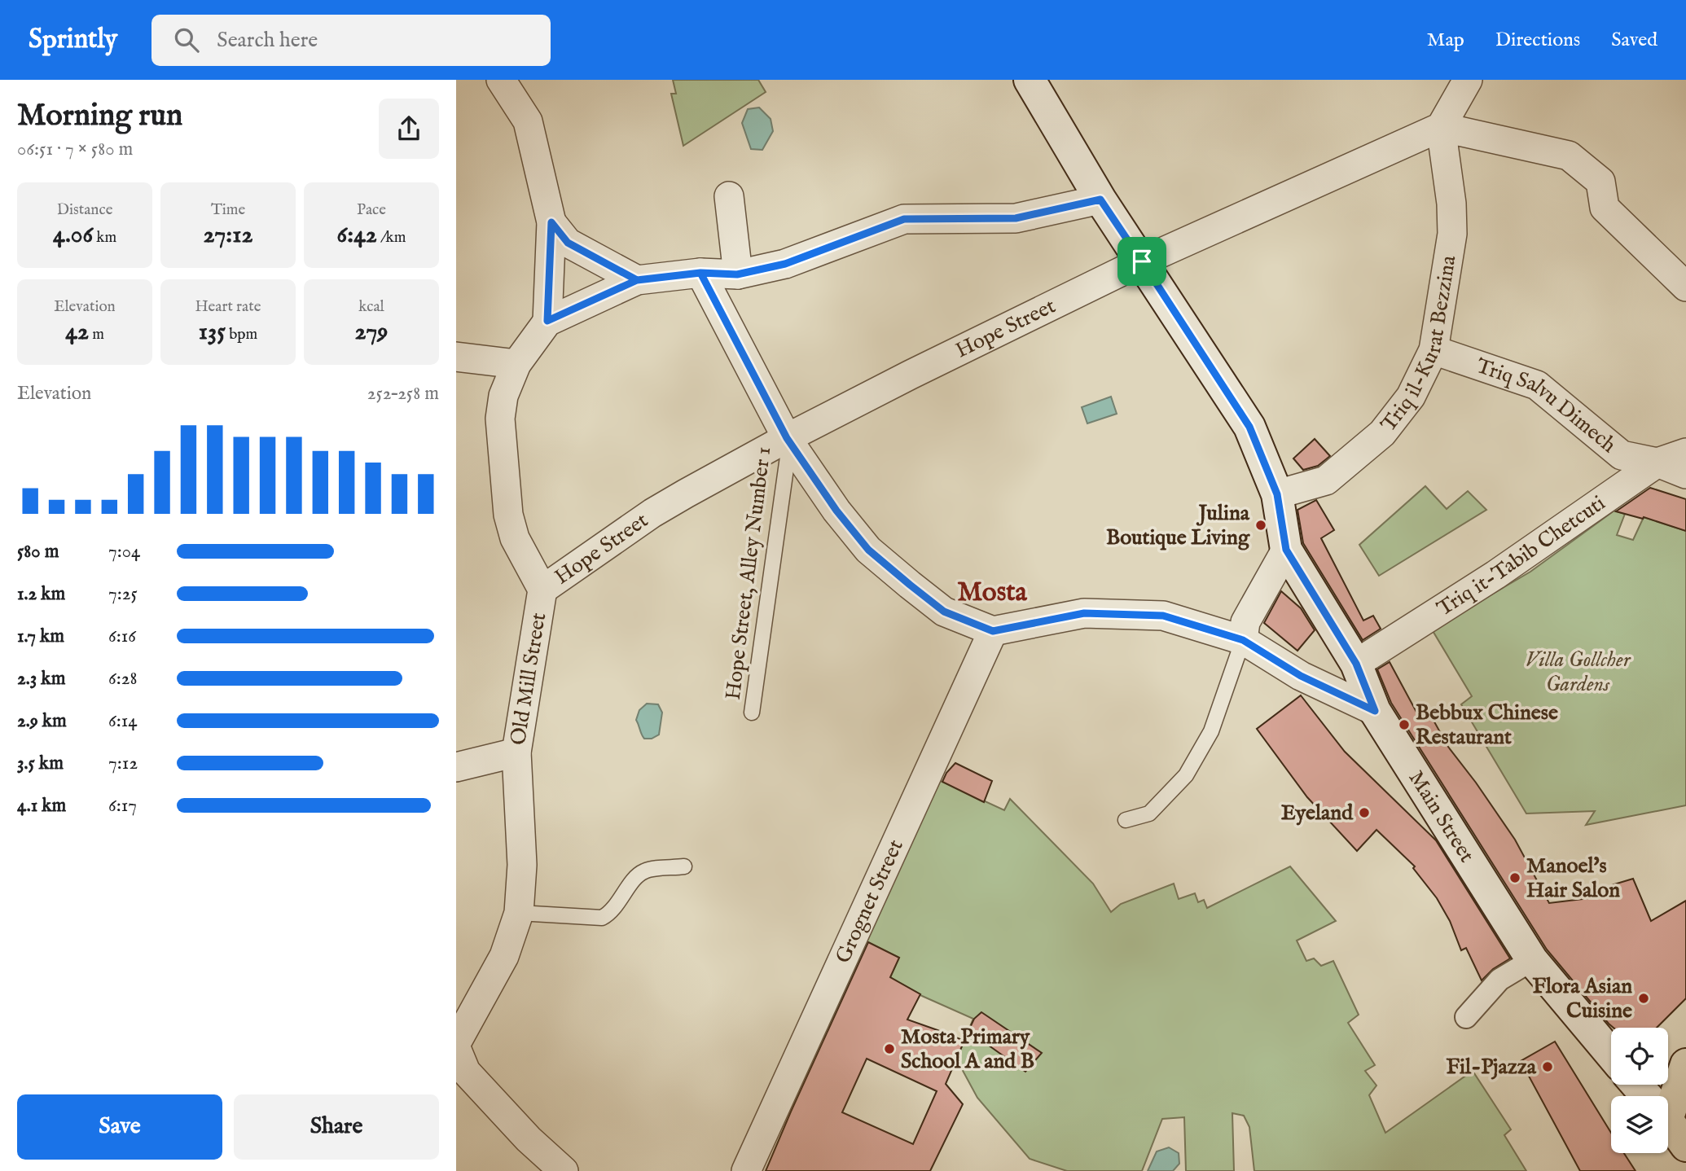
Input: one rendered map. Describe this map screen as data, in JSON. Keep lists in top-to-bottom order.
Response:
{
  "streets": {
    "main road": ["Main Street"],
    "street": [
      "Hope Street",
      "Triq il-Kurat Bezzina",
      "Triq Salvu Dimech",
      "Triq it-Tabib Chetcuti",
      "Old Mill Street",
      "Grognet Street"
    ],
    "lane": ["Hope Street, Alley Number 1"]
  },
  "crossings": [
    ["Hope Street", "Triq il-Kurat Bezzina"],
    ["Hope Street", "Hope Street, Alley Number 1"],
    ["Hope Street", "Old Mill Street"],
    ["Hope Street", "Main Street"],
    ["Triq il-Kurat Bezzina", "Triq Salvu Dimech"],
    ["Triq il-Kurat Bezzina", "Main Street"],
    ["Triq Salvu Dimech", "Triq it-Tabib Chetcuti"],
    ["Triq it-Tabib Chetcuti", "Main Street"]
  ],
  "districts": ["Mosta"],
  "parks": ["Villa Gollcher Gardens"],
  "places": [
    "Julina Boutique Living",
    "Bebbux Chinese Restaurant",
    "Eyeland",
    "Manoel's Hair Salon",
    "Flora Asian Cuisine",
    "Mosta Primary School A and B",
    "Fil-Pjazza"
  ],
  "page": {
    "header": "Sprintly",
    "search": "Search here",
    "nav": ["Map", "Directions", "Saved"],
    "heading": ["Morning run", "06:51 · 7 × 580 m"],
    "stats": [
      ["Distance", "4.06 km"],
      ["Time", "27:12"],
      ["Pace", "6:42 /km"],
      ["Elevation", "42 m"],
      ["Heart rate", "135 bpm"],
      ["kcal", "279"]
    ],
    "chart": ["Elevation", "252–258 m"],
    "list": [
      {
        "name": "580 m",
        "note": "7:04"
      },
      {
        "name": "1.2 km",
        "note": "7:25"
      },
      {
        "name": "1.7 km",
        "note": "6:16"
      },
      {
        "name": "2.3 km",
        "note": "6:28"
      },
      {
        "name": "2.9 km",
        "note": "6:14"
      },
      {
        "name": "3.5 km",
        "note": "7:12"
      },
      {
        "name": "4.1 km",
        "note": "6:17"
      }
    ],
    "buttons": ["Save", "Share"]
  }
}
